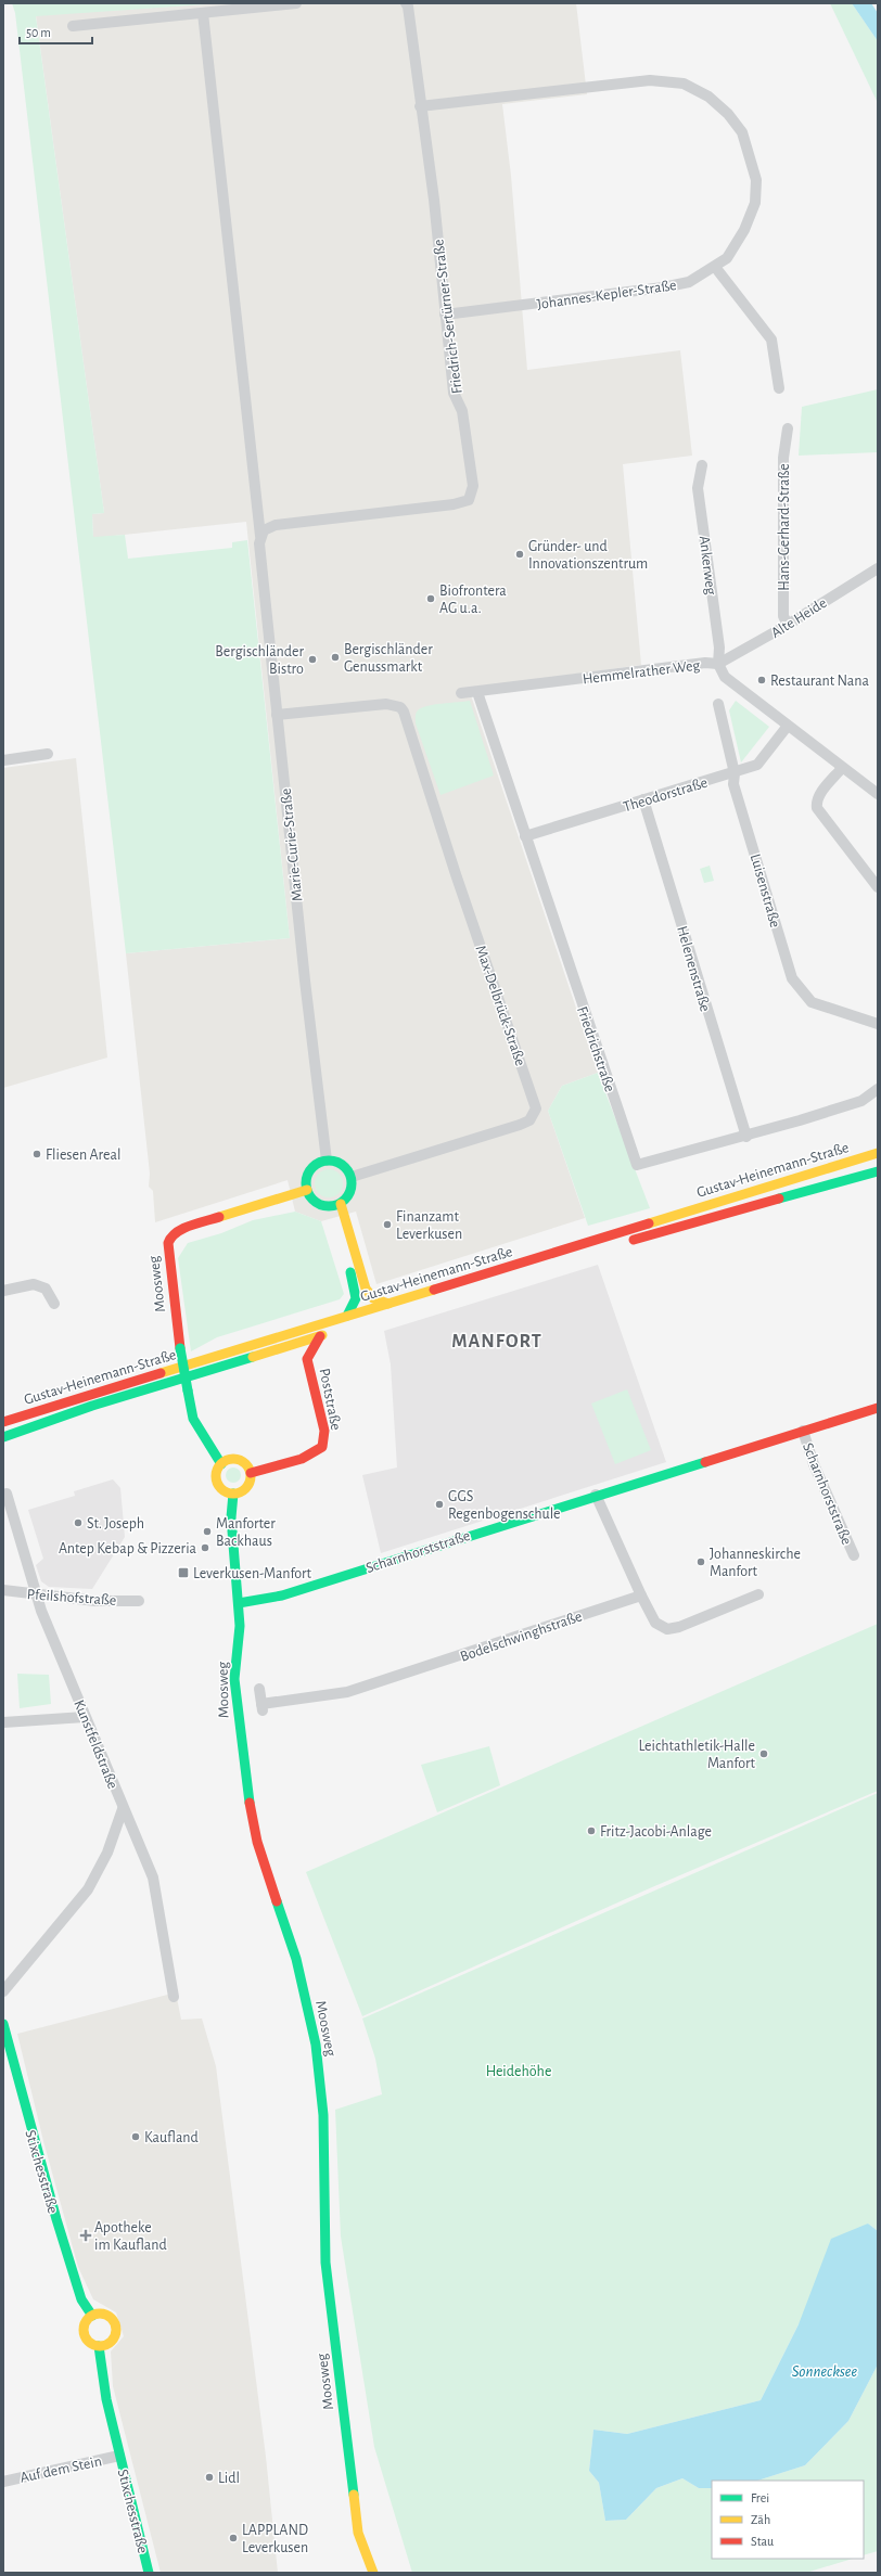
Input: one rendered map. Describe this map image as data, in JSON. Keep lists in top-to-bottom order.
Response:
{
  "streets": {
    "street": [
      "Johannes-Kepler-Straße",
      "Friedrich-Sertürner-Straße",
      "Hans-Gerhard-Straße",
      "Ankerweg",
      "Alte Heide",
      "Hemmelrather Weg",
      "Theodorstraße",
      "Marie-Curie-Straße",
      "Luisenstraße",
      "Helenenstraße",
      "Max-Delbrück-Straße",
      "Friedrichstraße",
      "Gustav-Heinemann-Straße",
      "Moosweg",
      "Poststraße",
      "Scharnhorststraße",
      "Pfeilshofstraße",
      "Bodelschwinghstraße",
      "Kunstfeldstraße",
      "Stixchesstraße",
      "Auf dem Stein"
    ]
  },
  "crossings": [
    ["Johannes-Kepler-Straße", "Friedrich-Sertürner-Straße"],
    ["Friedrich-Sertürner-Straße", "Marie-Curie-Straße"],
    ["Hans-Gerhard-Straße", "Alte Heide"],
    ["Ankerweg", "Alte Heide"],
    ["Ankerweg", "Hemmelrather Weg"],
    ["Alte Heide", "Hemmelrather Weg"],
    ["Hemmelrather Weg", "Theodorstraße"],
    ["Hemmelrather Weg", "Friedrichstraße"],
    ["Theodorstraße", "Luisenstraße"],
    ["Theodorstraße", "Helenenstraße"],
    ["Theodorstraße", "Friedrichstraße"],
    ["Marie-Curie-Straße", "Max-Delbrück-Straße"],
    ["Marie-Curie-Straße", "Moosweg"],
    ["Helenenstraße", "Friedrichstraße"],
    ["Max-Delbrück-Straße", "Moosweg"],
    ["Gustav-Heinemann-Straße", "Poststraße"],
    ["Moosweg", "Poststraße"],
    ["Moosweg", "Scharnhorststraße"],
    ["Pfeilshofstraße", "Kunstfeldstraße"],
    ["Stixchesstraße", "Auf dem Stein"]
  ],
  "districts": ["MANFORT"],
  "water": ["Sonnecksee"],
  "parks": ["Heidehöhe"],
  "places": {
    "other": [
      "Gründer- und Innovationszentrum",
      "Biofrontera AG u.a.",
      "Bergischländer Genussmarkt",
      "Bergischländer Bistro",
      "Restaurant Nana",
      "Fliesen Areal",
      "Finanzamt Leverkusen",
      "GGS Regenbogenschule",
      "St. Joseph",
      "Manforter Backhaus",
      "Antep Kebap & Pizzeria",
      "Johanneskirche Manfort",
      "Leichtathletik-Halle Manfort",
      "Fritz-Jacobi-Anlage",
      "Kaufland",
      "Lidl",
      "LAPPLAND Leverkusen"
    ],
    "transit": ["Leverkusen-Manfort"],
    "health": ["Apotheke im Kaufland"]
  },
  "legend": ["Frei", "Zäh", "Stau"],
  "scale_bar": "50 m"
}
